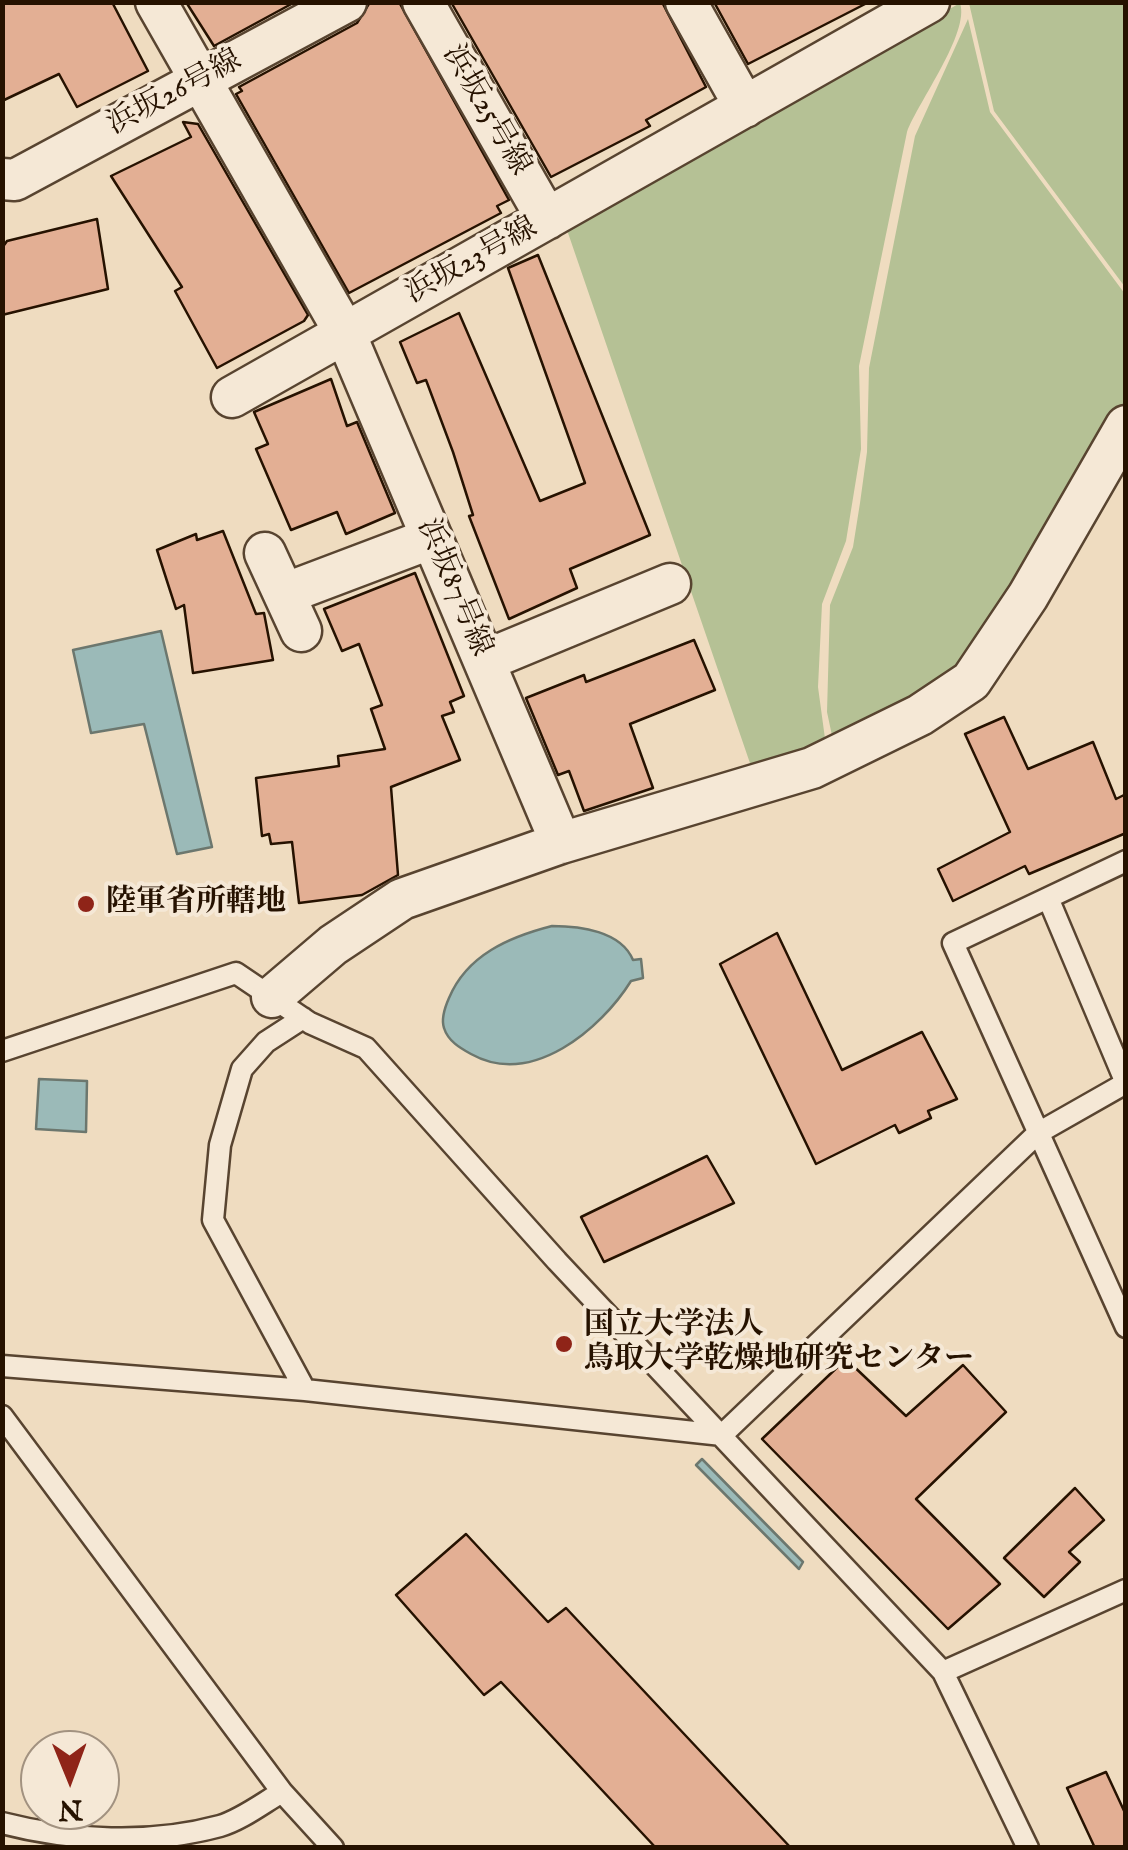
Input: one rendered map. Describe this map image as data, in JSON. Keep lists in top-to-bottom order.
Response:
{
  "streets": {
    "street": [
      "浜坂26号線",
      "浜坂25号線",
      "浜坂23号線",
      "浜坂87号線"
    ]
  },
  "crossings": [
    ["浜坂25号線", "浜坂23号線"],
    ["浜坂23号線", "浜坂87号線"]
  ],
  "places": ["陸軍省所轄地", "国立大学法人 鳥取大学乾燥地研究センター"],
  "north": "bottom"
}
